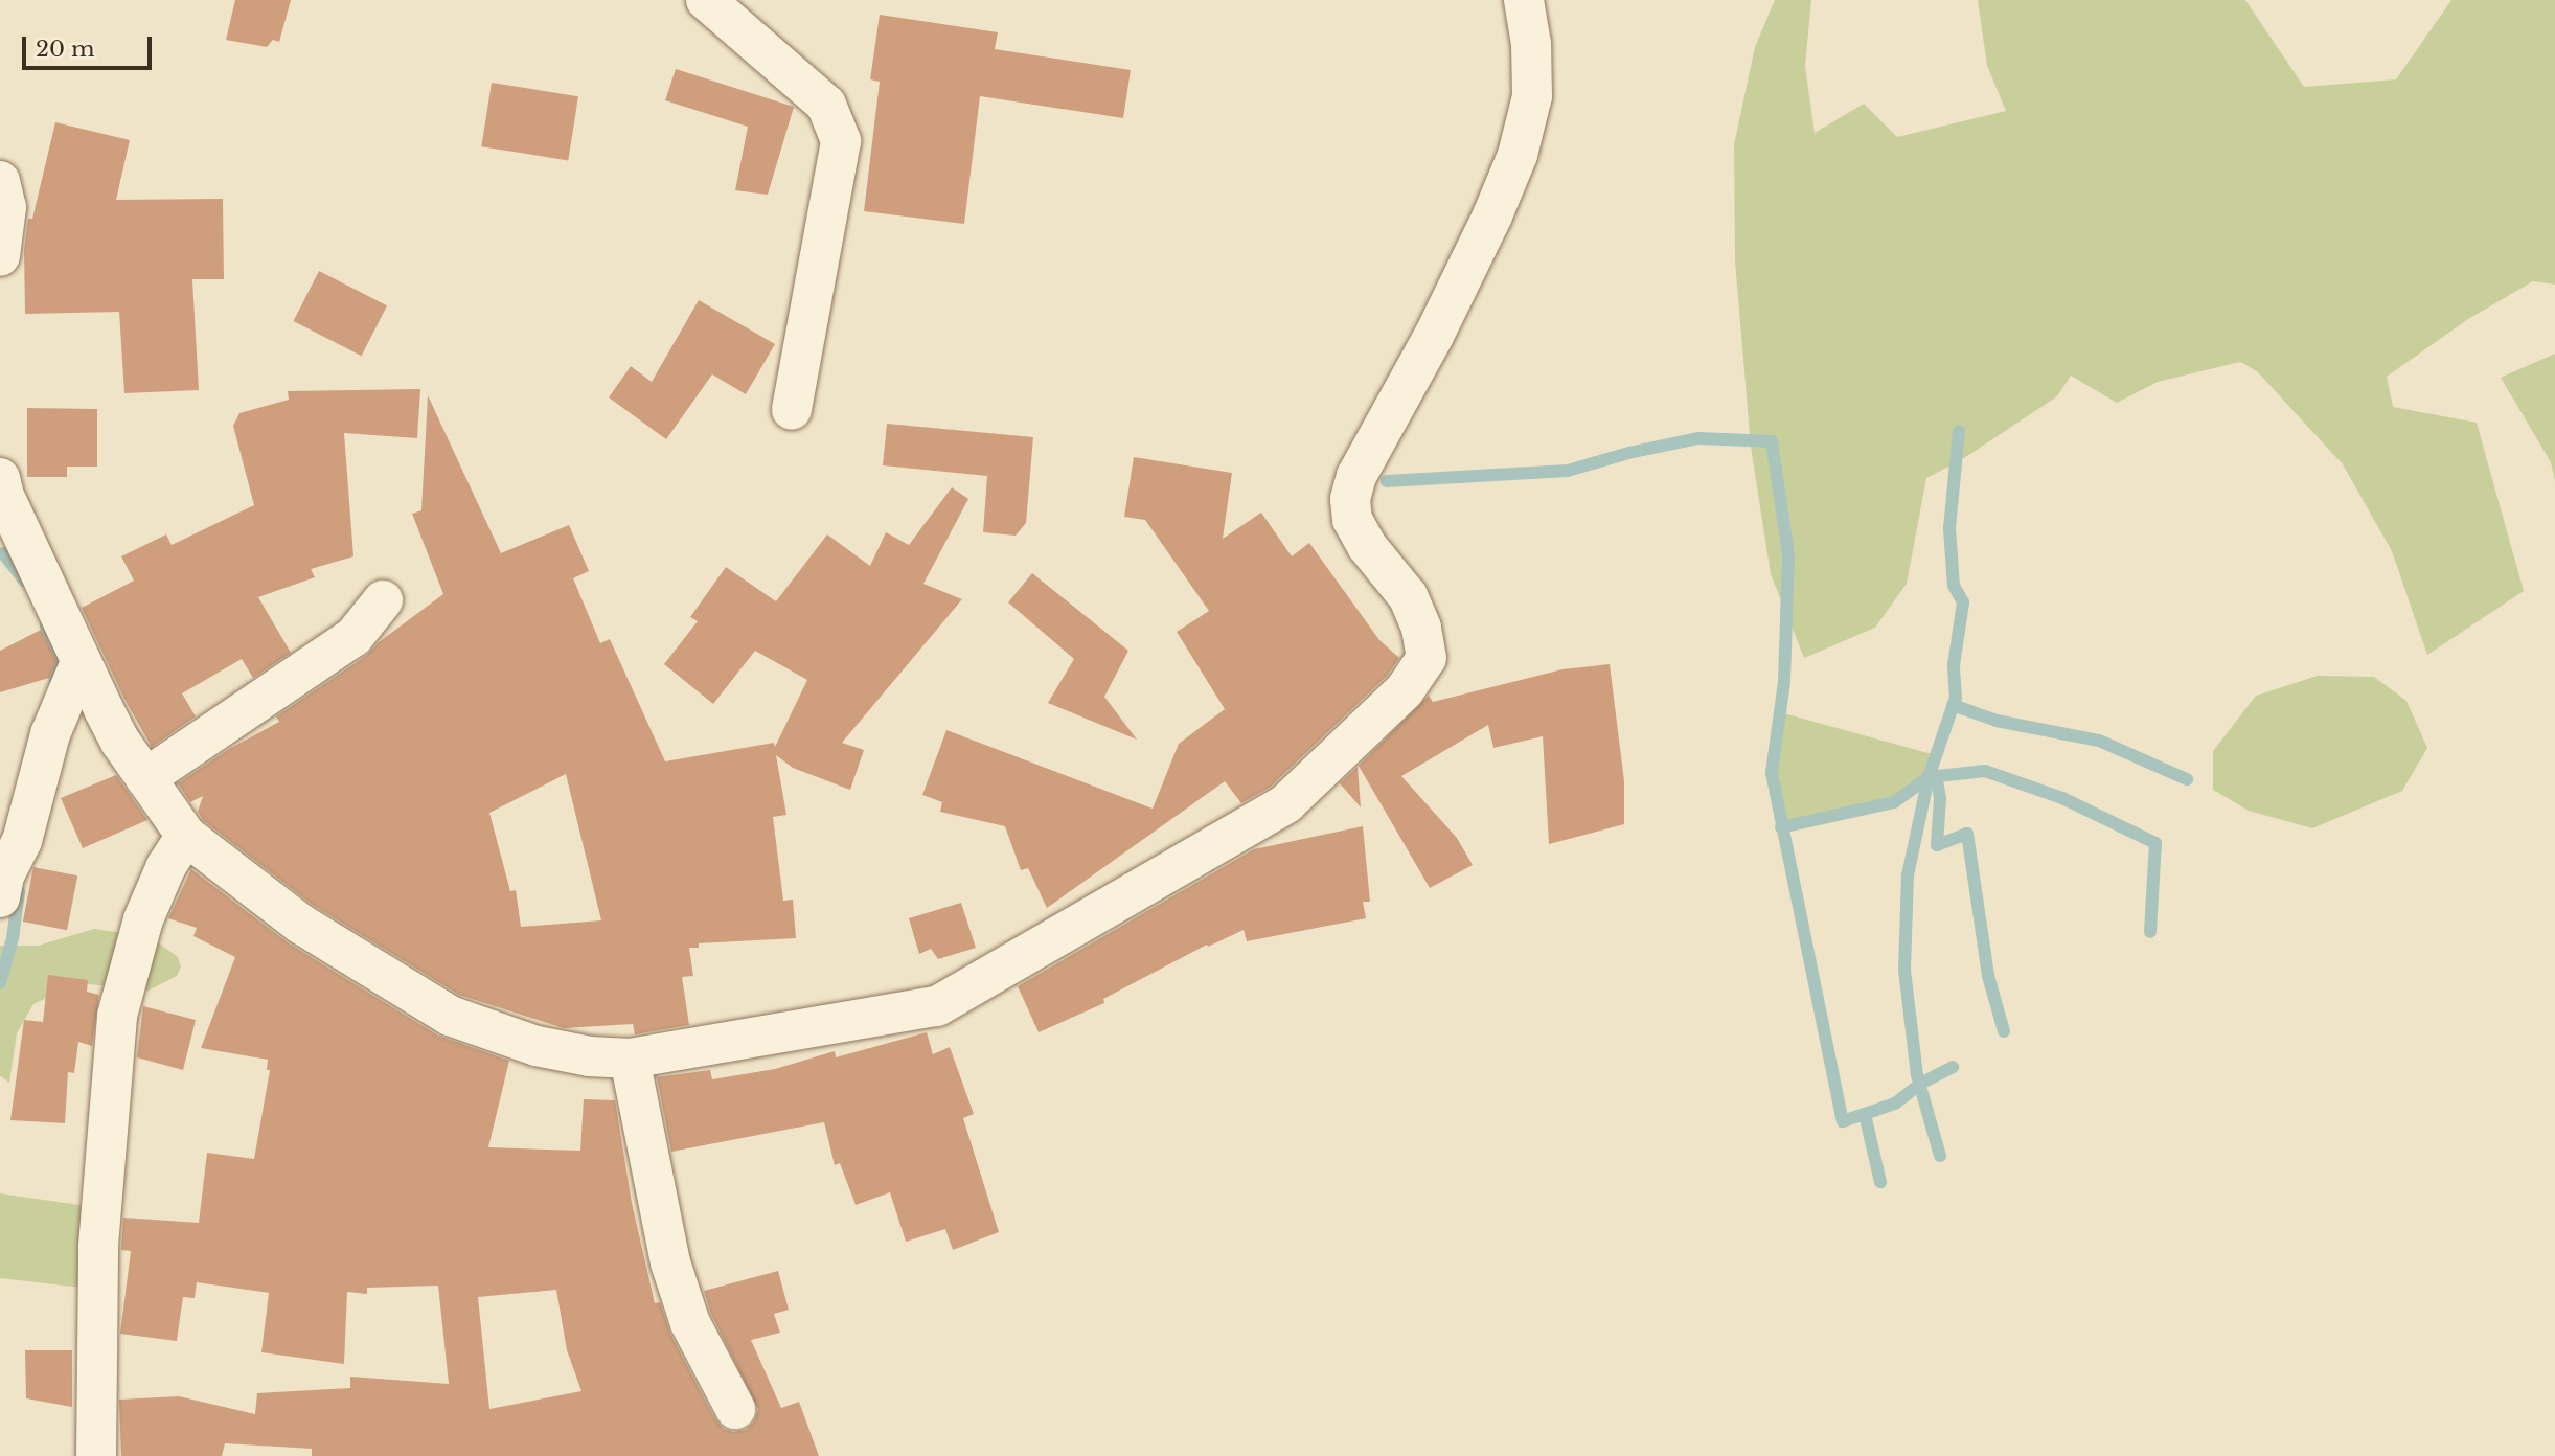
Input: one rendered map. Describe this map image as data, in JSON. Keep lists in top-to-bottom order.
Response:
{
  "scale_bar": "20 m"
}
